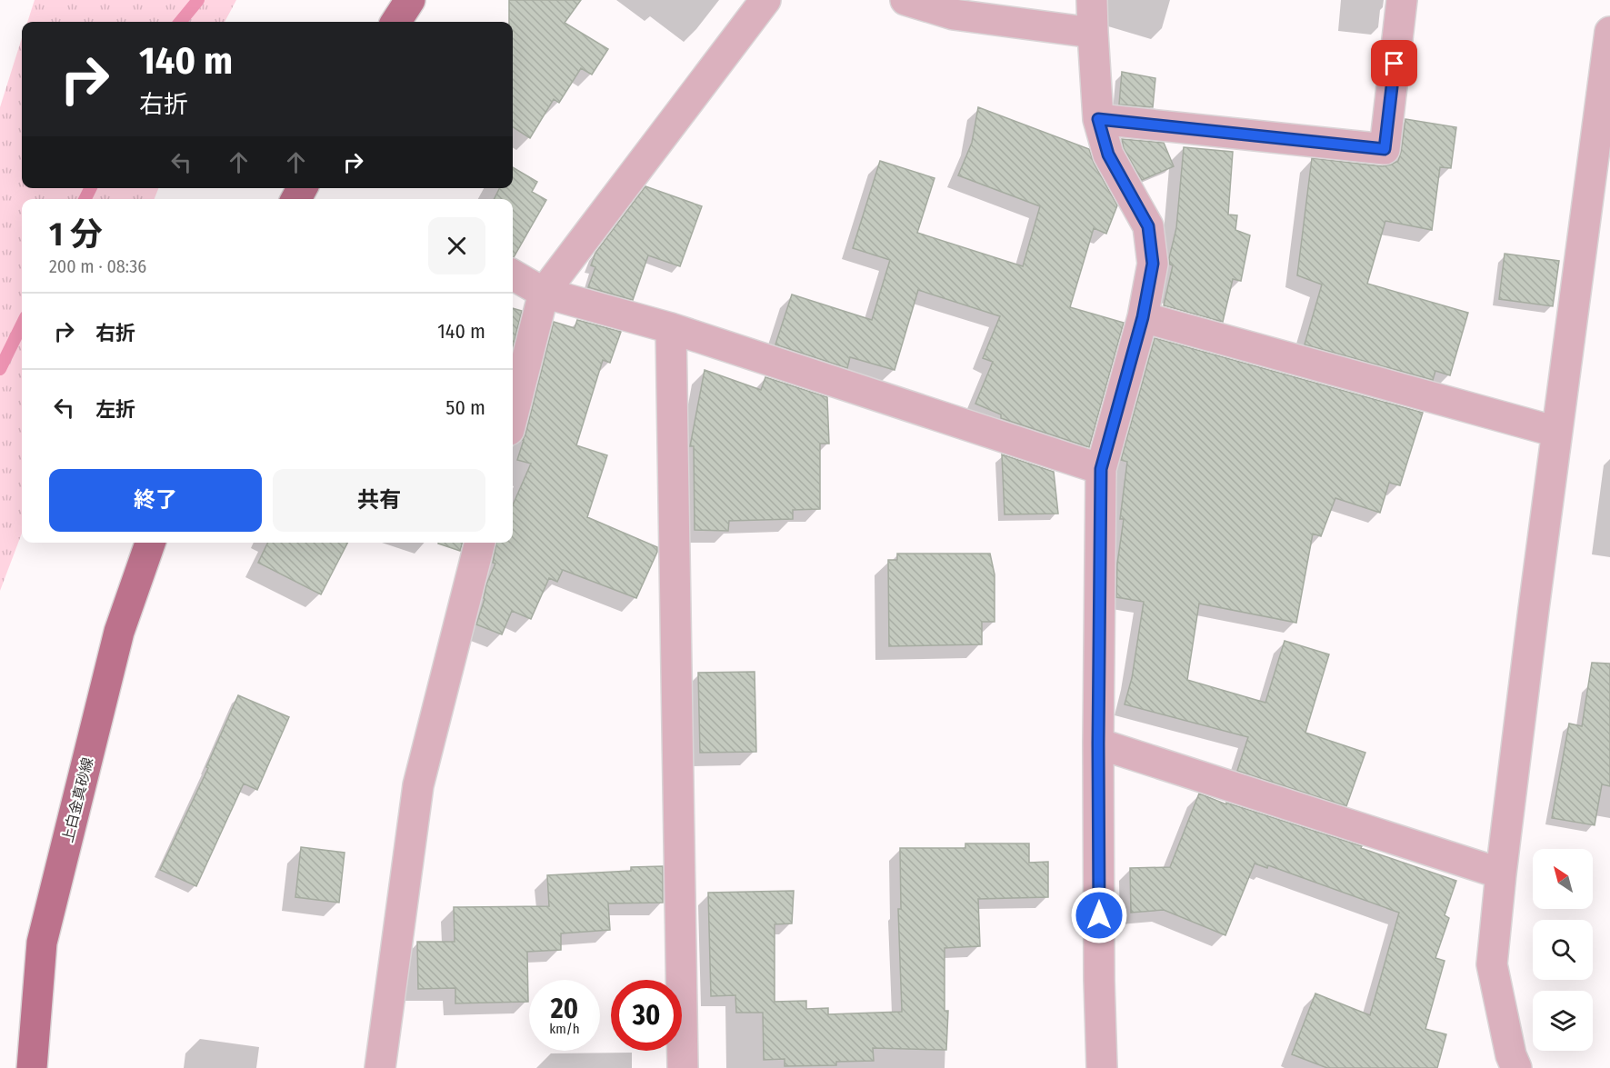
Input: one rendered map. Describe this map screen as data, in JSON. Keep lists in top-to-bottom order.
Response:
{
  "streets": {
    "main road": ["上白金真砂線"]
  },
  "north": "top left",
  "page": {
    "turn": ["140 m", "右折"],
    "heading": ["1 分", "200 m · 08:36"],
    "list": [
      {
        "name": "右折",
        "value": "140 m"
      },
      {
        "name": "左折",
        "value": "50 m"
      }
    ],
    "buttons": ["終了", "共有"],
    "speed": "20 km/h",
    "limit": "30"
  }
}
